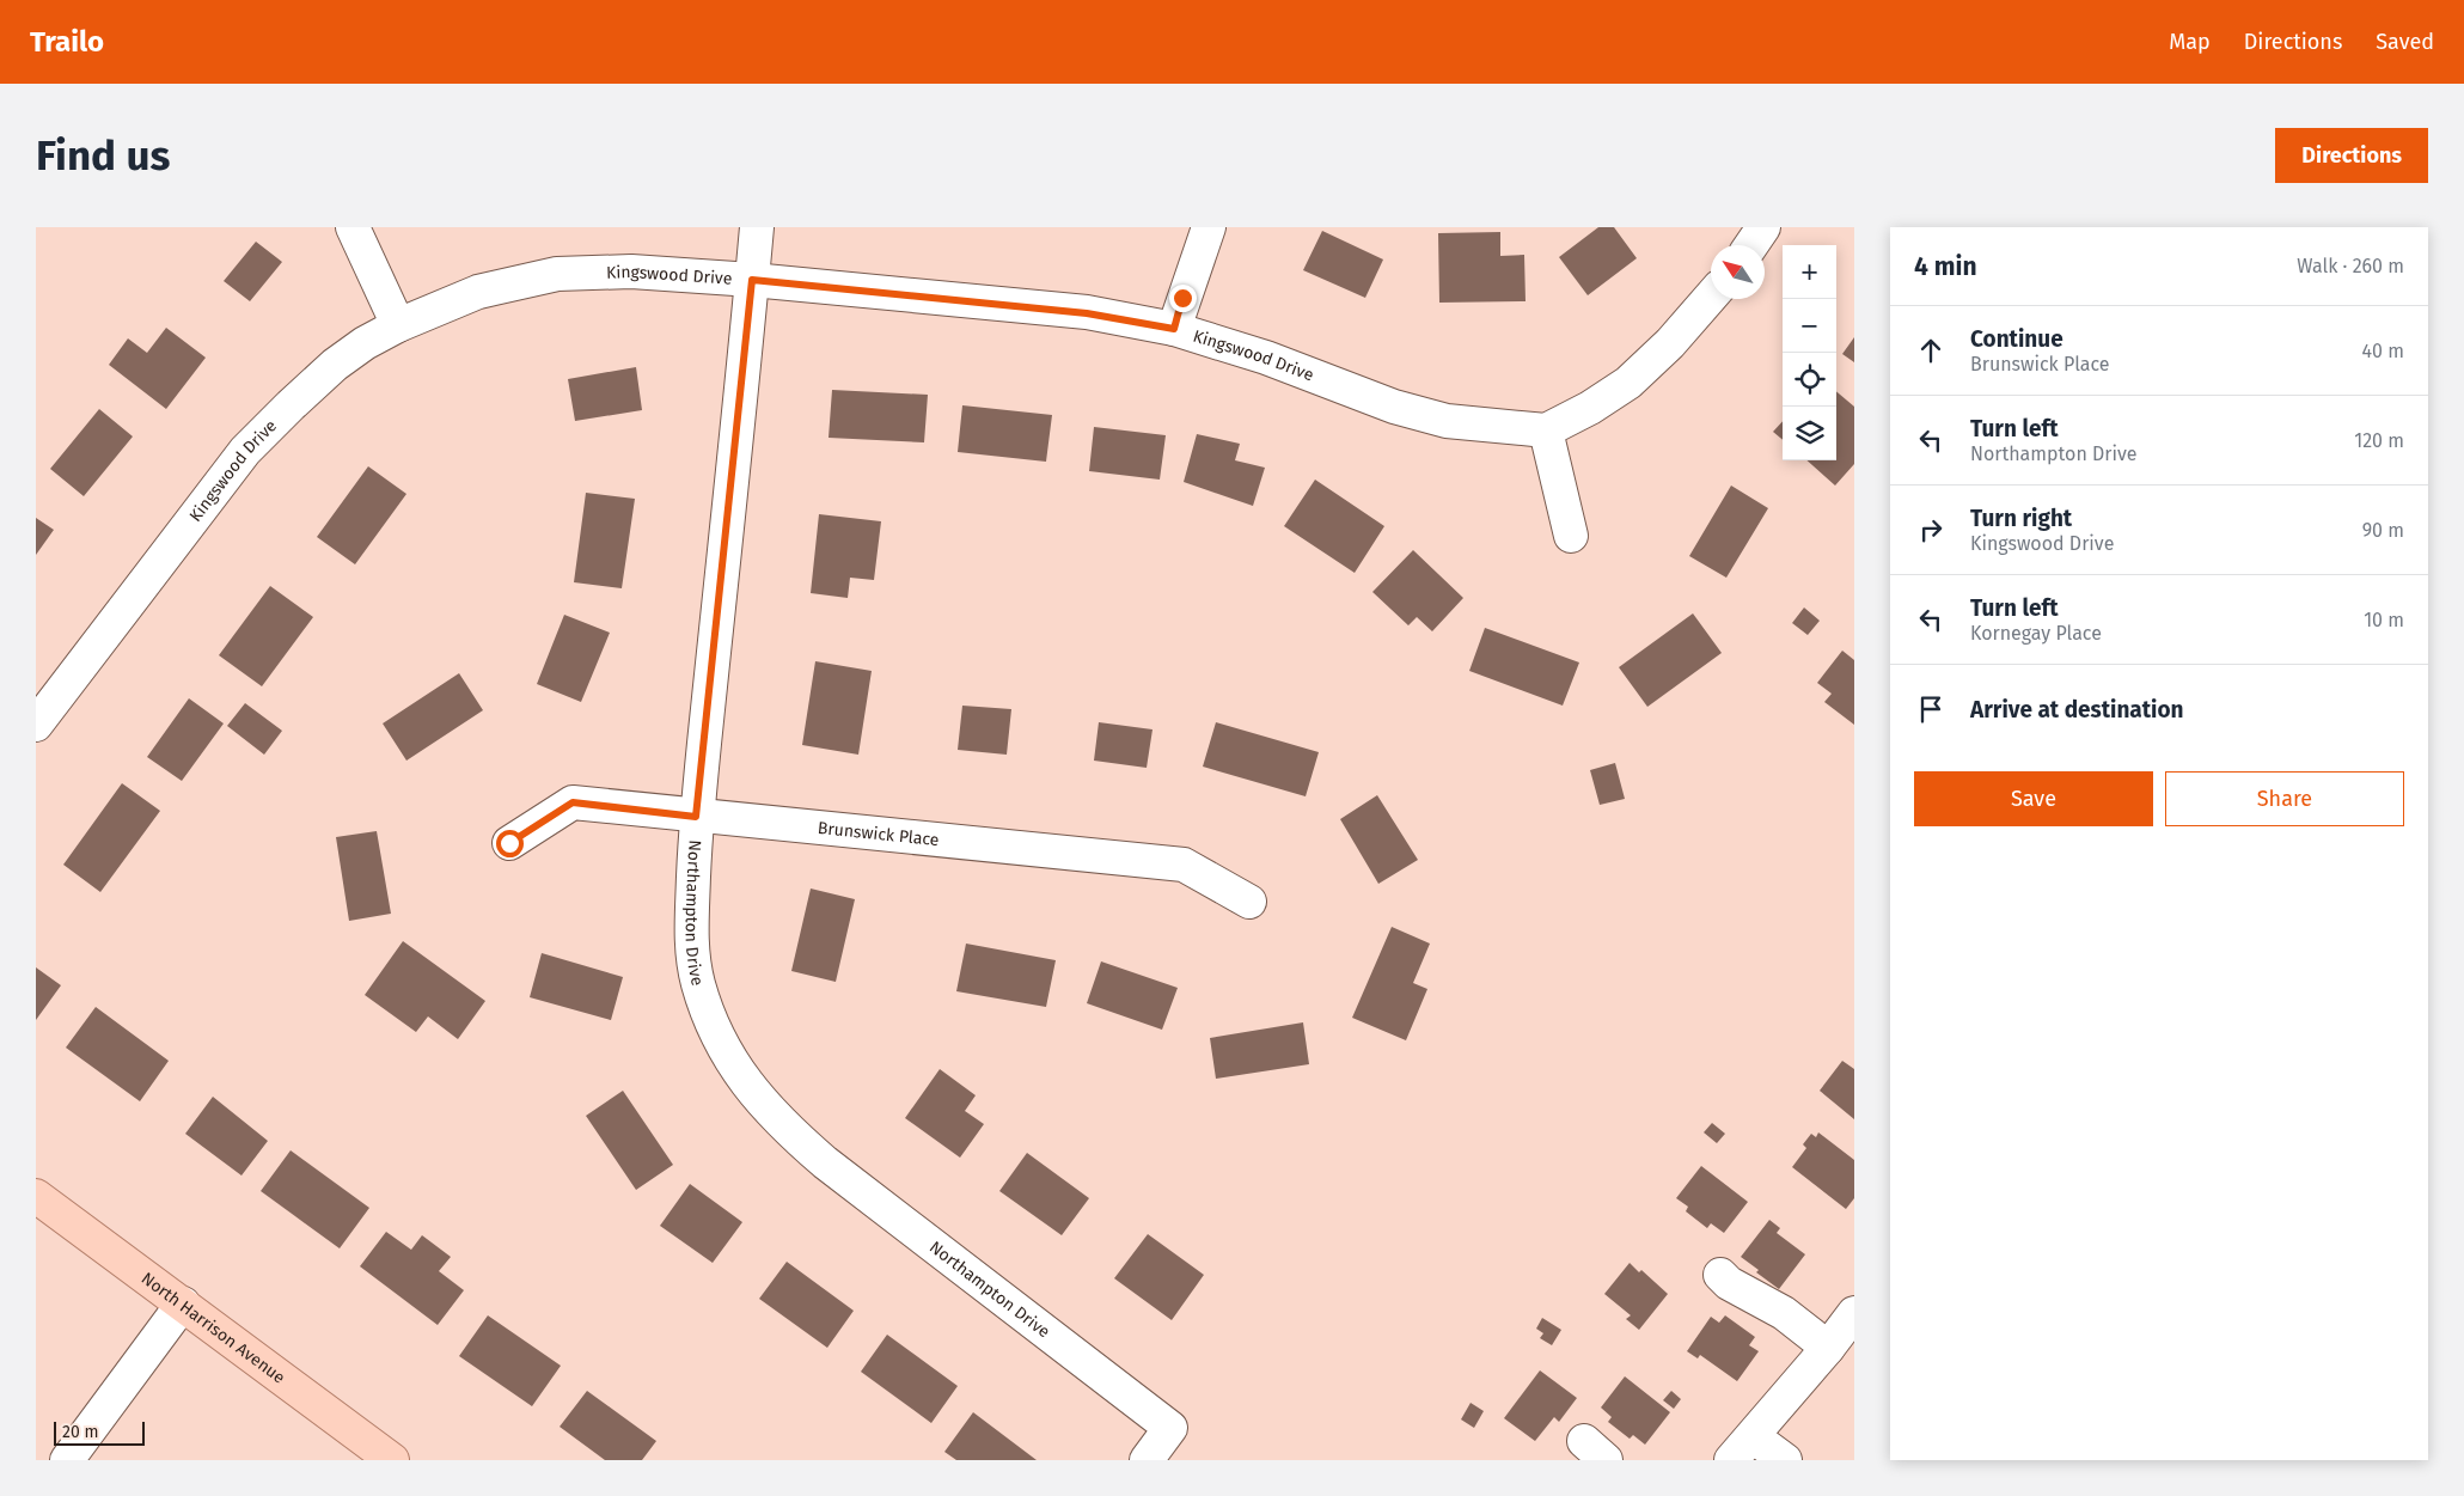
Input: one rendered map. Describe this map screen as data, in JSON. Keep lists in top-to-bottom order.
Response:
{
  "streets": {
    "main road": ["North Harrison Avenue"],
    "street": ["Kingswood Drive", "Brunswick Place", "Northampton Drive"]
  },
  "crossings": [
    ["Kingswood Drive", "Northampton Drive"],
    ["Brunswick Place", "Northampton Drive"]
  ],
  "scale_bar": "20 m",
  "north": "top left",
  "page": {
    "header": "Trailo",
    "nav": ["Map", "Directions", "Saved"],
    "buttons": [
      "Directions",
      ["Save", "Share"]
    ],
    "title": "Find us",
    "heading": ["4 min", "Walk · 260 m"],
    "map_buttons": ["+", "−"],
    "list": [
      ["Continue", "Brunswick Place", "40 m"],
      ["Turn left", "Northampton Drive", "120 m"],
      ["Turn right", "Kingswood Drive", "90 m"],
      ["Turn left", "Kornegay Place", "10 m"],
      "Arrive at destination"
    ],
    "scale": "20 m"
  }
}
